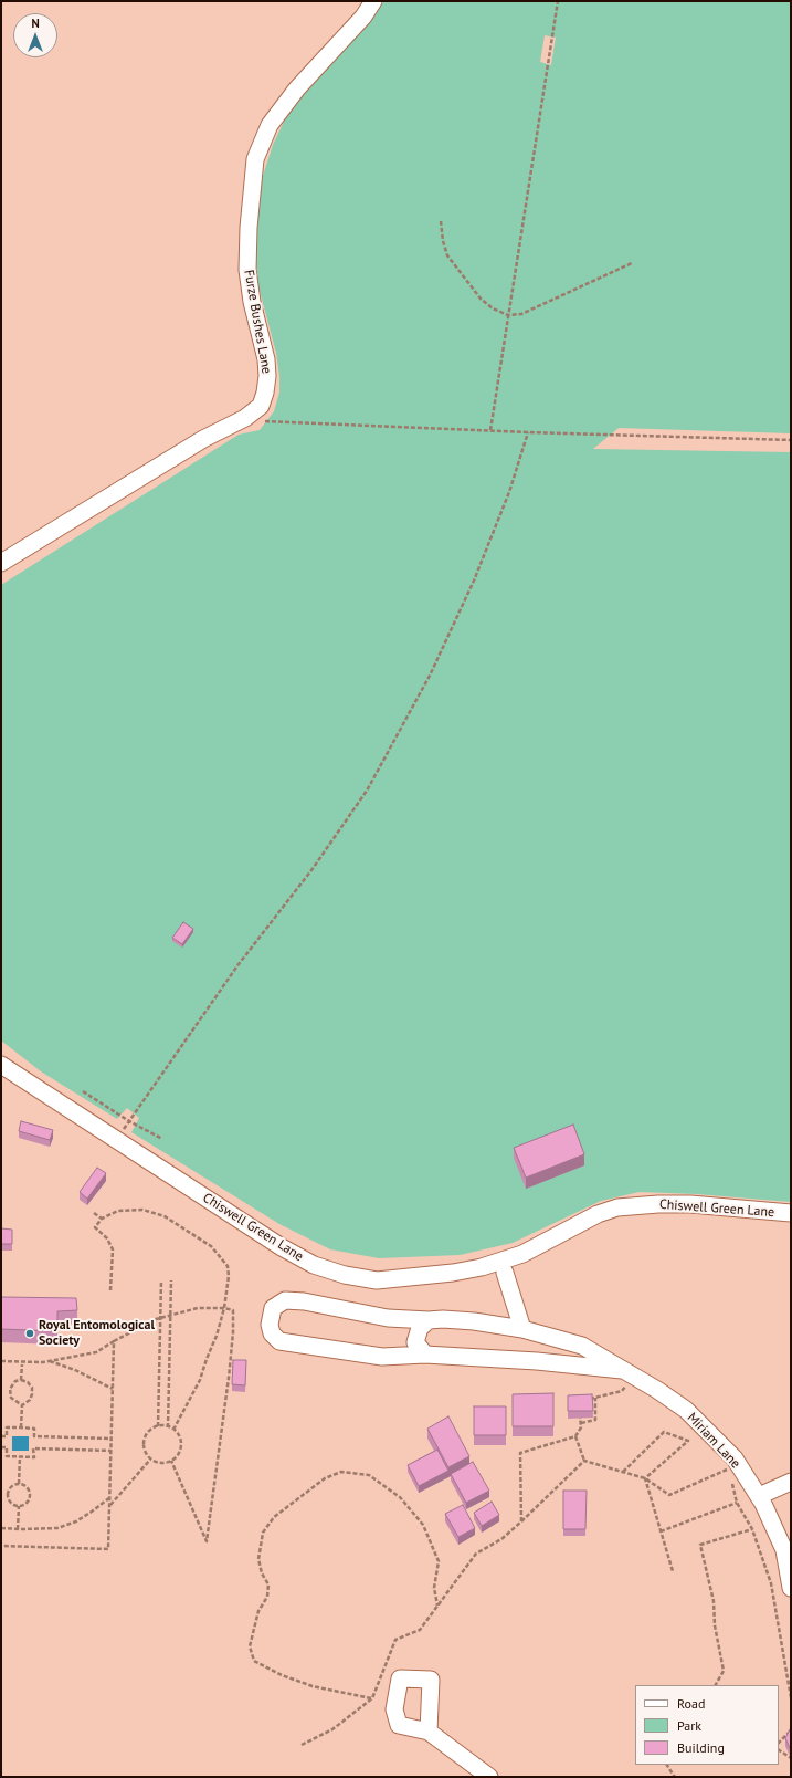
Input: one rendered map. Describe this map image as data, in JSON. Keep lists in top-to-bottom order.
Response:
{
  "streets": {
    "street": ["Furze Bushes Lane", "Chiswell Green Lane", "Miriam Lane"]
  },
  "places": ["Royal Entomological Society"],
  "legend": ["Road", "Park", "Building"],
  "north": "top"
}
